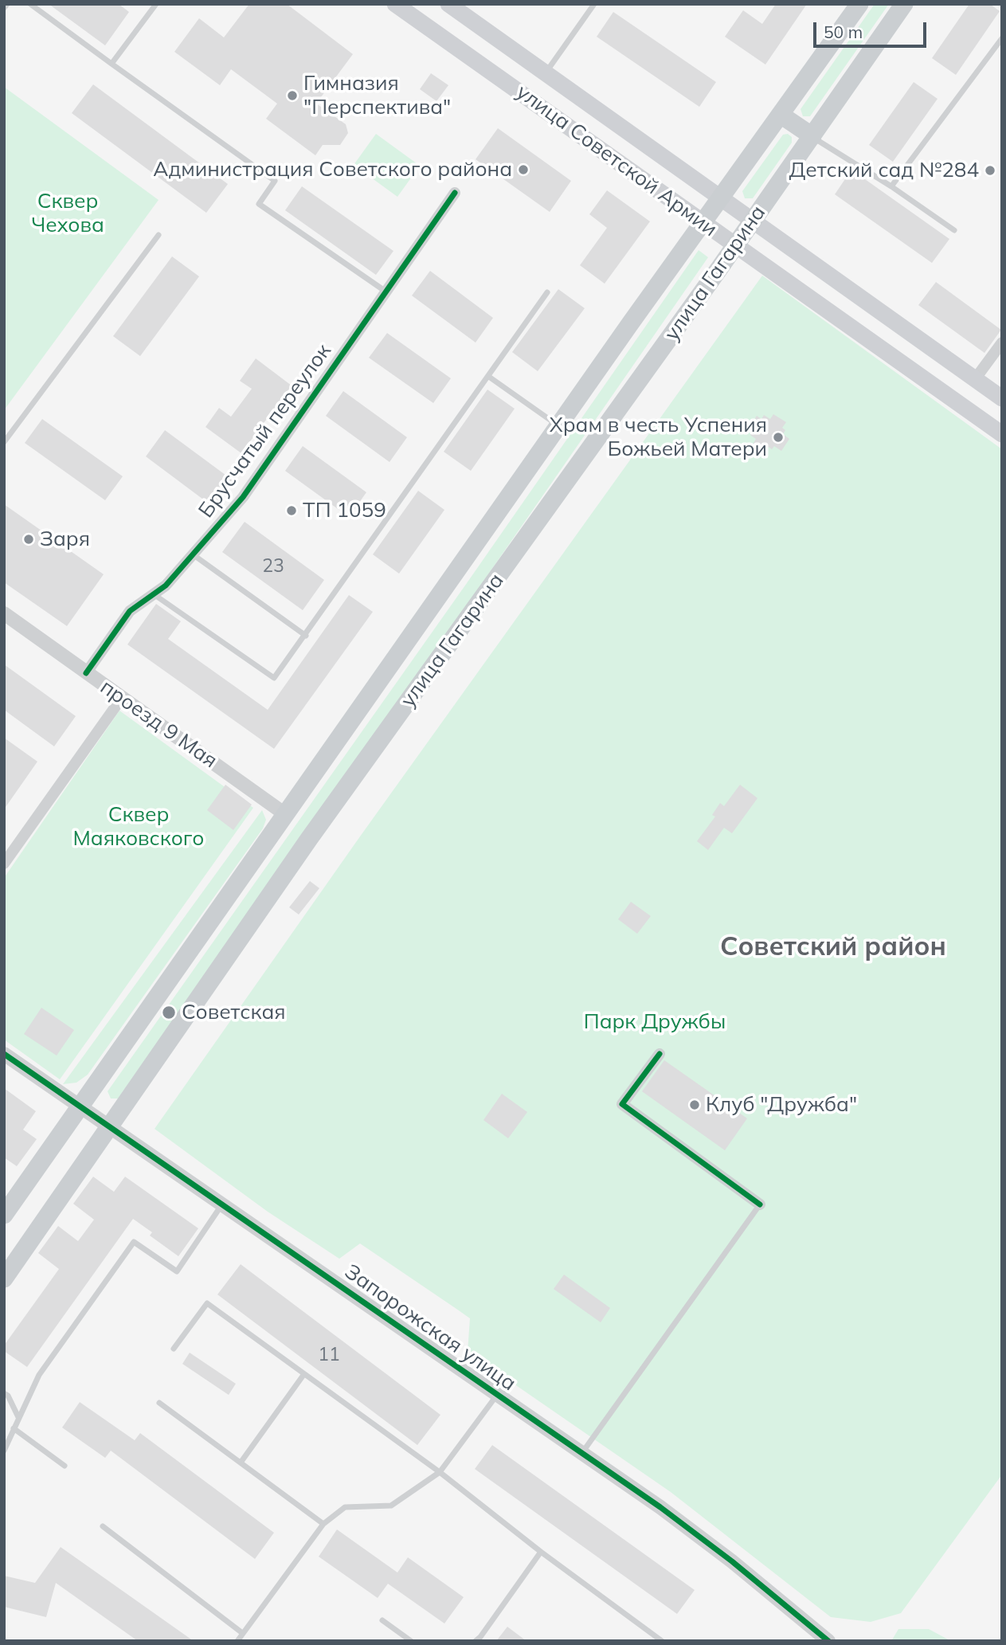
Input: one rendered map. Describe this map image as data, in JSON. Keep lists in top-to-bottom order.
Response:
{
  "streets": {
    "main road": ["улица Советской Армии", "улица Гагарина"],
    "street": ["Брусчатый переулок", "проезд 9 Мая", "Запорожская улица"]
  },
  "crossings": [
    ["улица Советской Армии", "улица Гагарина"],
    ["улица Гагарина", "проезд 9 Мая"],
    ["улица Гагарина", "Запорожская улица"],
    ["Брусчатый переулок", "проезд 9 Мая"]
  ],
  "districts": ["Советский район"],
  "parks": ["Сквер Чехова", "Сквер Маяковского", "Парк Дружбы"],
  "places": [
    "Гимназия \"Перспектива\"",
    "Администрация Советского района",
    "Детский сад №284",
    "Храм в честь Успения Божьей Матери",
    "ТП 1059",
    "Заря",
    "Советская",
    "Клуб \"Дружба\""
  ],
  "house_numbers": ["23", "11"],
  "scale_bar": "50 m"
}
